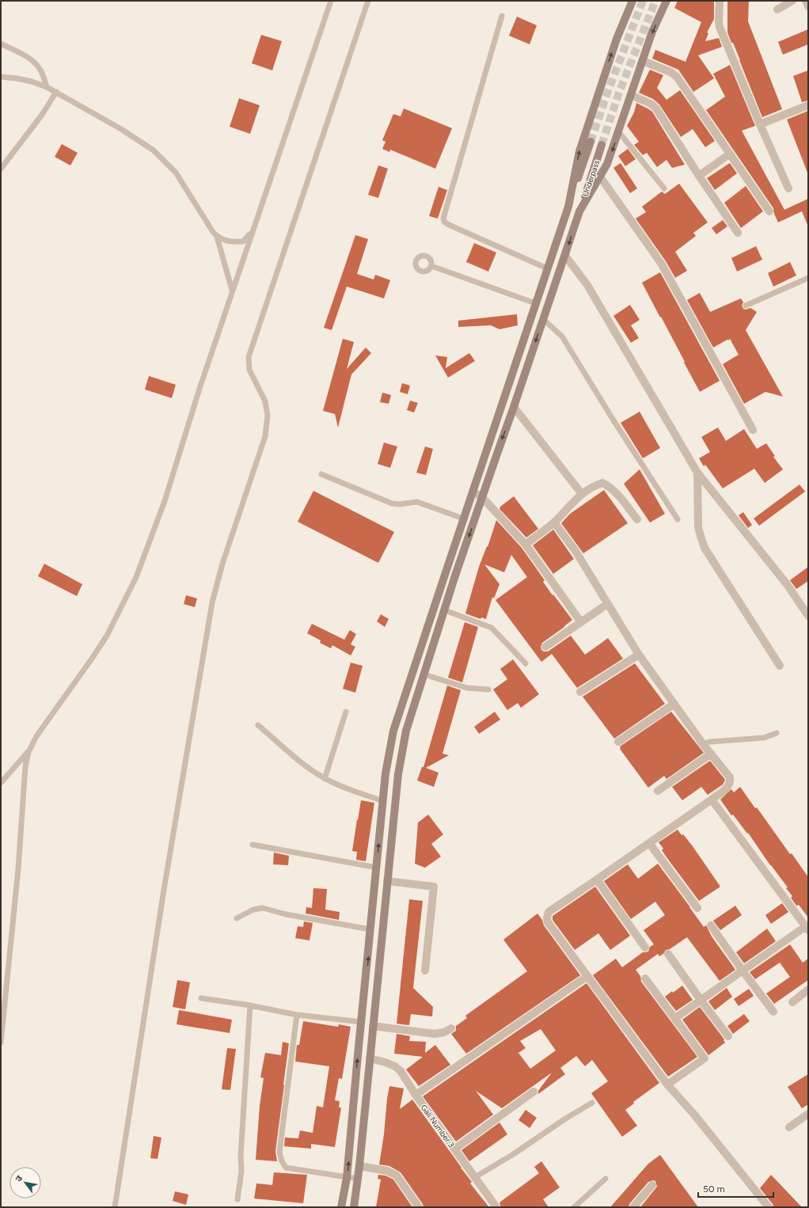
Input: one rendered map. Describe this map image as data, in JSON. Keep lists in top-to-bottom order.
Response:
{
  "streets": {
    "main road": ["Underpass"],
    "street": ["Gali Number 3"]
  },
  "scale_bar": "50 m",
  "north": "top left"
}
